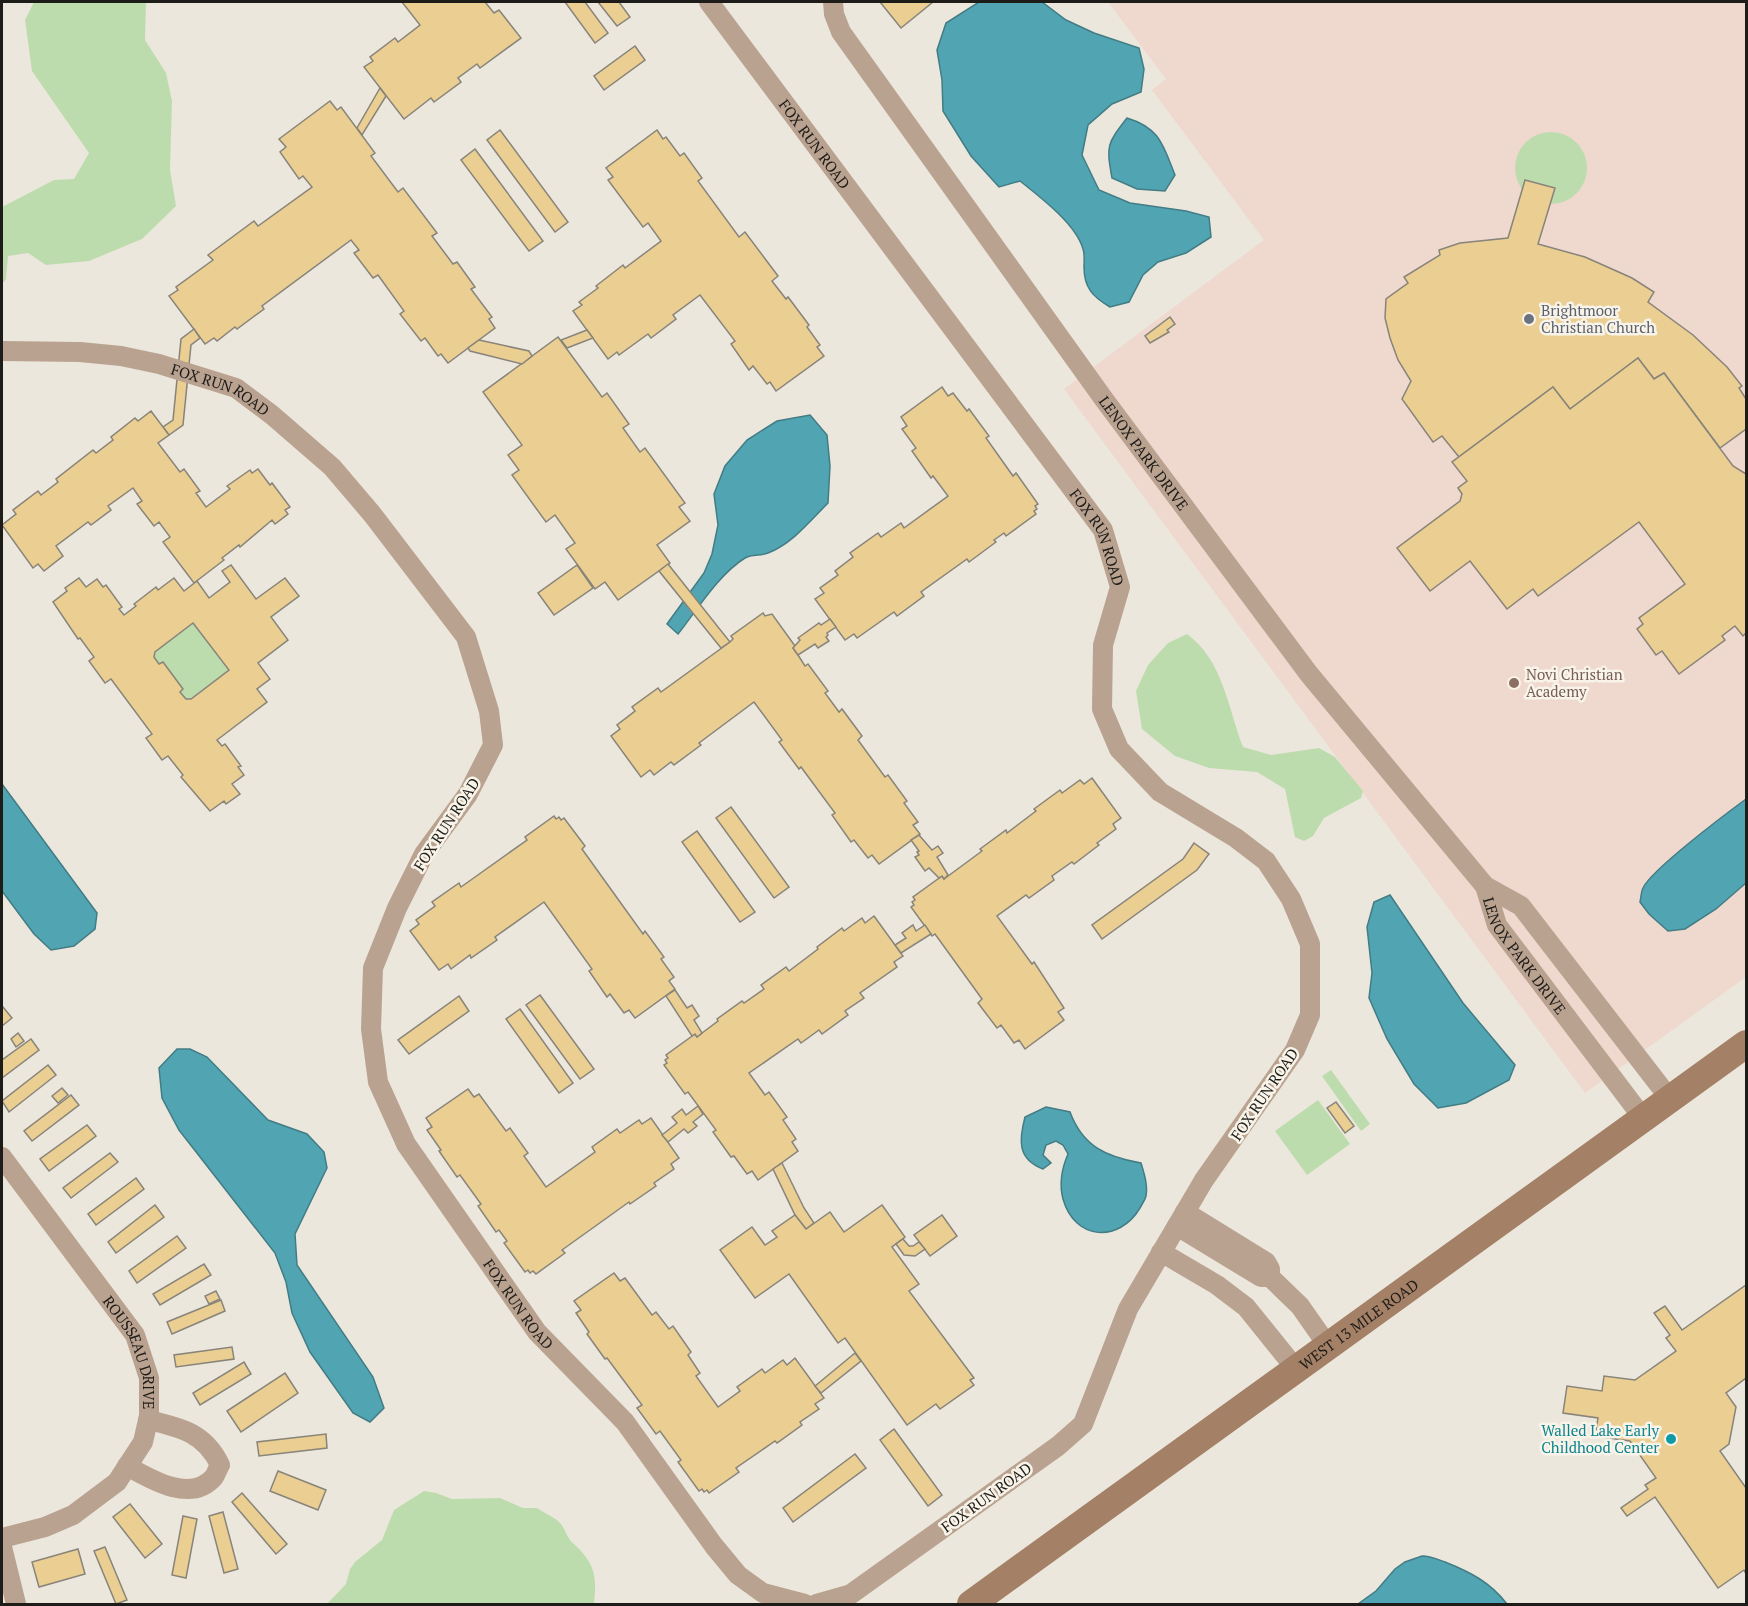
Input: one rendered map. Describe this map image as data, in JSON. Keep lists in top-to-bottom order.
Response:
{
  "streets": {
    "street": [
      "FOX RUN ROAD",
      "LENOX PARK DRIVE",
      "WEST 13 MILE ROAD",
      "ROUSSEAU DRIVE"
    ]
  },
  "crossings": [
    ["LENOX PARK DRIVE", "WEST 13 MILE ROAD"]
  ],
  "places": ["Brightmoor Christian Church", "Novi Christian Academy", "Walled Lake Early Childhood Center"]
}
